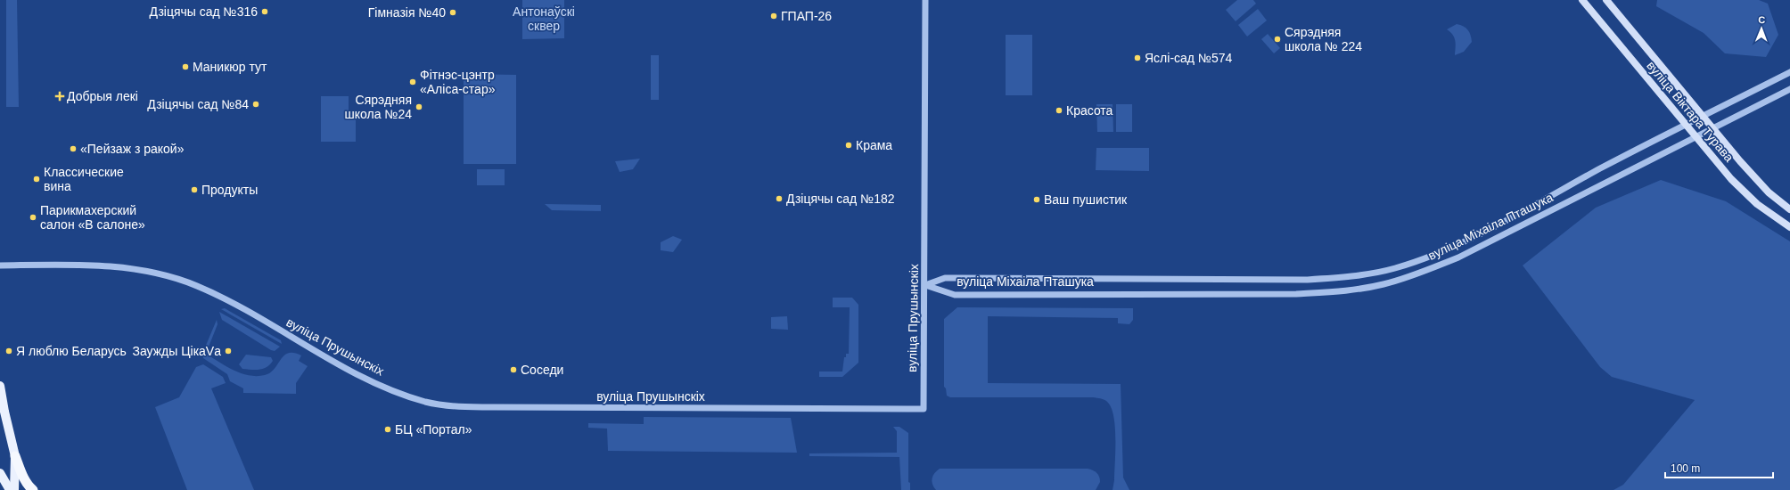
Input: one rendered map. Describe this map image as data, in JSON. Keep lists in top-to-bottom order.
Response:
{
  "streets": {
    "main road": ["вуліца Віктара Турава"],
    "street": ["вуліца Міхаіла Пташука", "вуліца Прушынскіх"]
  },
  "crossings": [
    ["вуліца Віктара Турава", "вуліца Міхаіла Пташука"],
    ["вуліца Міхаіла Пташука", "вуліца Прушынскіх"]
  ],
  "parks": ["Антонаўскі сквер"],
  "places": {
    "other": [
      "Дзіцячы сад №316",
      "Гімназія №40",
      "ГПАП-26",
      "Сярэдняя школа № 224",
      "Яслі-сад №574",
      "Маникюр тут",
      "Фітнэс-цэнтр «Аліса-стар»",
      "Дзіцячы сад №84",
      "Сярэдняя школа №24",
      "Красота",
      "Крама",
      "«Пейзаж з ракой»",
      "Классические вина",
      "Продукты",
      "Дзіцячы сад №182",
      "Ваш пушистик",
      "Парикмахерский салон «В салоне»",
      "Я люблю Беларусь",
      "Заужды ЦікаVа",
      "Соседи",
      "БЦ «Портал»"
    ],
    "health": ["Добрыя лекі"]
  },
  "scale_bar": "100 m",
  "north": "top"
}
